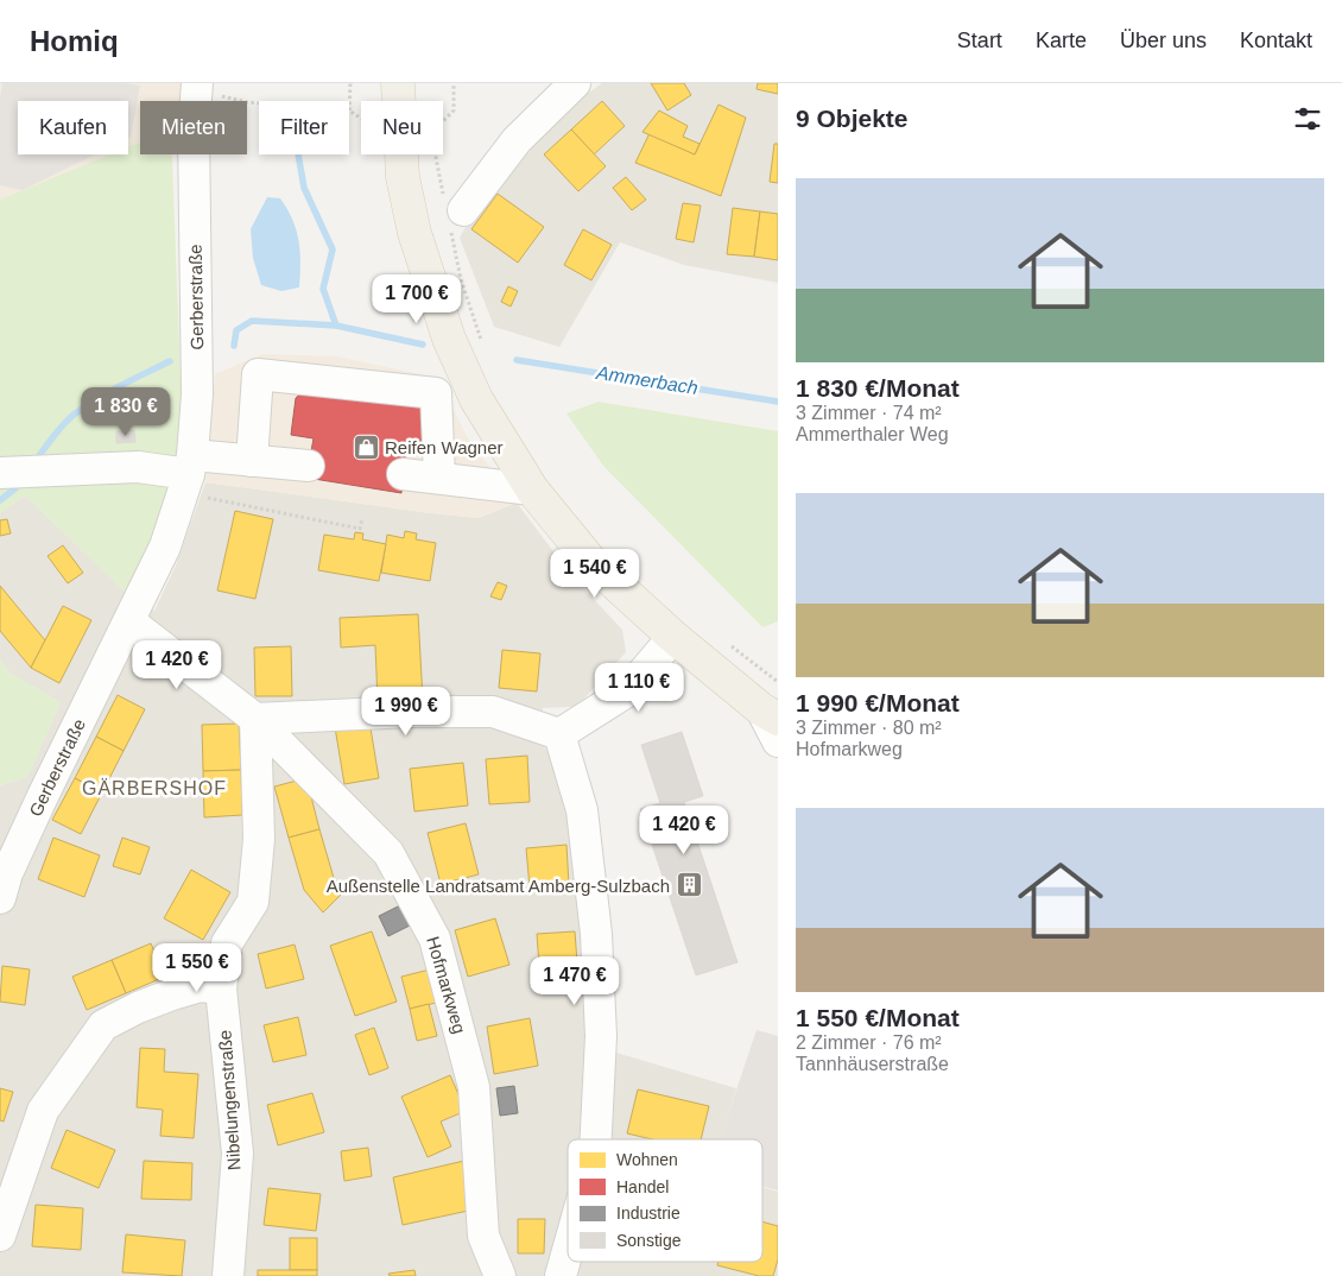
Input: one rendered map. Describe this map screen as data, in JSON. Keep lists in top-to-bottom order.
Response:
{
  "streets": {
    "street": ["Gerberstraße", "Hofmarkweg", "Nibelungenstraße"]
  },
  "crossings": [
    ["Gerberstraße", "Hofmarkweg"],
    ["Hofmarkweg", "Nibelungenstraße"]
  ],
  "districts": ["GÄRBERSHOF"],
  "water": ["Ammerbach"],
  "places": {
    "shop": ["Reifen Wagner"],
    "building": ["Außenstelle Landratsamt Amberg-Sulzbach"]
  },
  "legend": [
    "Wohnen",
    "Handel",
    "Industrie",
    "Sonstige"
  ],
  "page": {
    "header": "Homiq",
    "nav": [
      "Start",
      "Karte",
      "Über uns",
      "Kontakt"
    ],
    "heading": "9 Objekte",
    "chip": [
      "Kaufen",
      "Mieten",
      "Filter",
      "Neu"
    ],
    "list": [
      {
        "name": "1 830 €/Monat",
        "note": "3 Zimmer · 74 m² · Ammerthaler Weg"
      },
      {
        "name": "1 990 €/Monat",
        "note": "3 Zimmer · 80 m² · Hofmarkweg"
      },
      {
        "name": "1 550 €/Monat",
        "note": "2 Zimmer · 76 m² · Tannhäuserstraße"
      }
    ],
    "price": [
      "1 700 €",
      "1 830 €",
      "1 540 €",
      "1 420 €",
      "1 110 €",
      "1 990 €",
      "1 420 €",
      "1 550 €",
      "1 470 €"
    ]
  }
}
